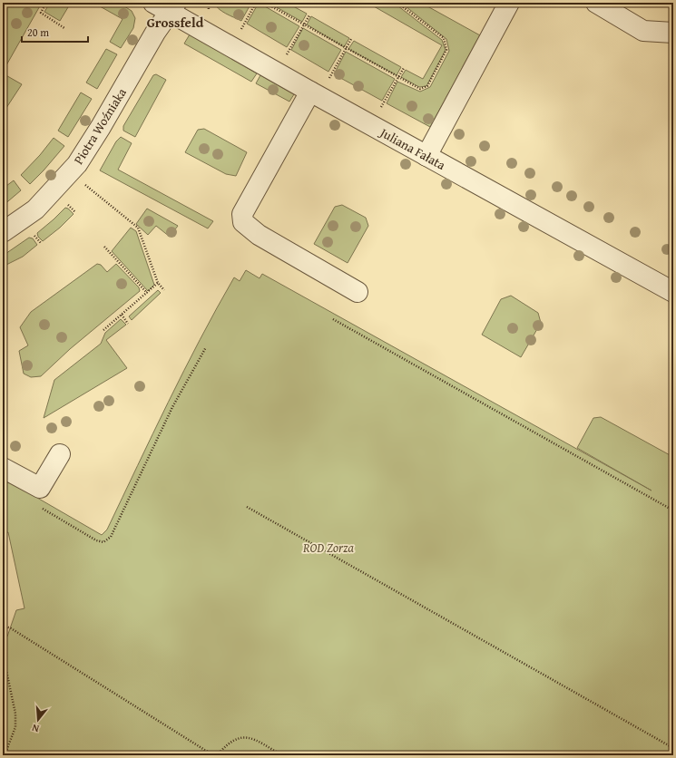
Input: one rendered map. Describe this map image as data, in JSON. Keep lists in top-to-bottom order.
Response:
{
  "streets": {
    "street": ["Piotra Woźniaka", "Juliana Fałata"]
  },
  "crossings": [
    ["Piotra Woźniaka", "Juliana Fałata"]
  ],
  "districts": ["Grossfeld"],
  "parks": ["ROD Zorza"],
  "scale_bar": "20 m",
  "north": "bottom"
}
